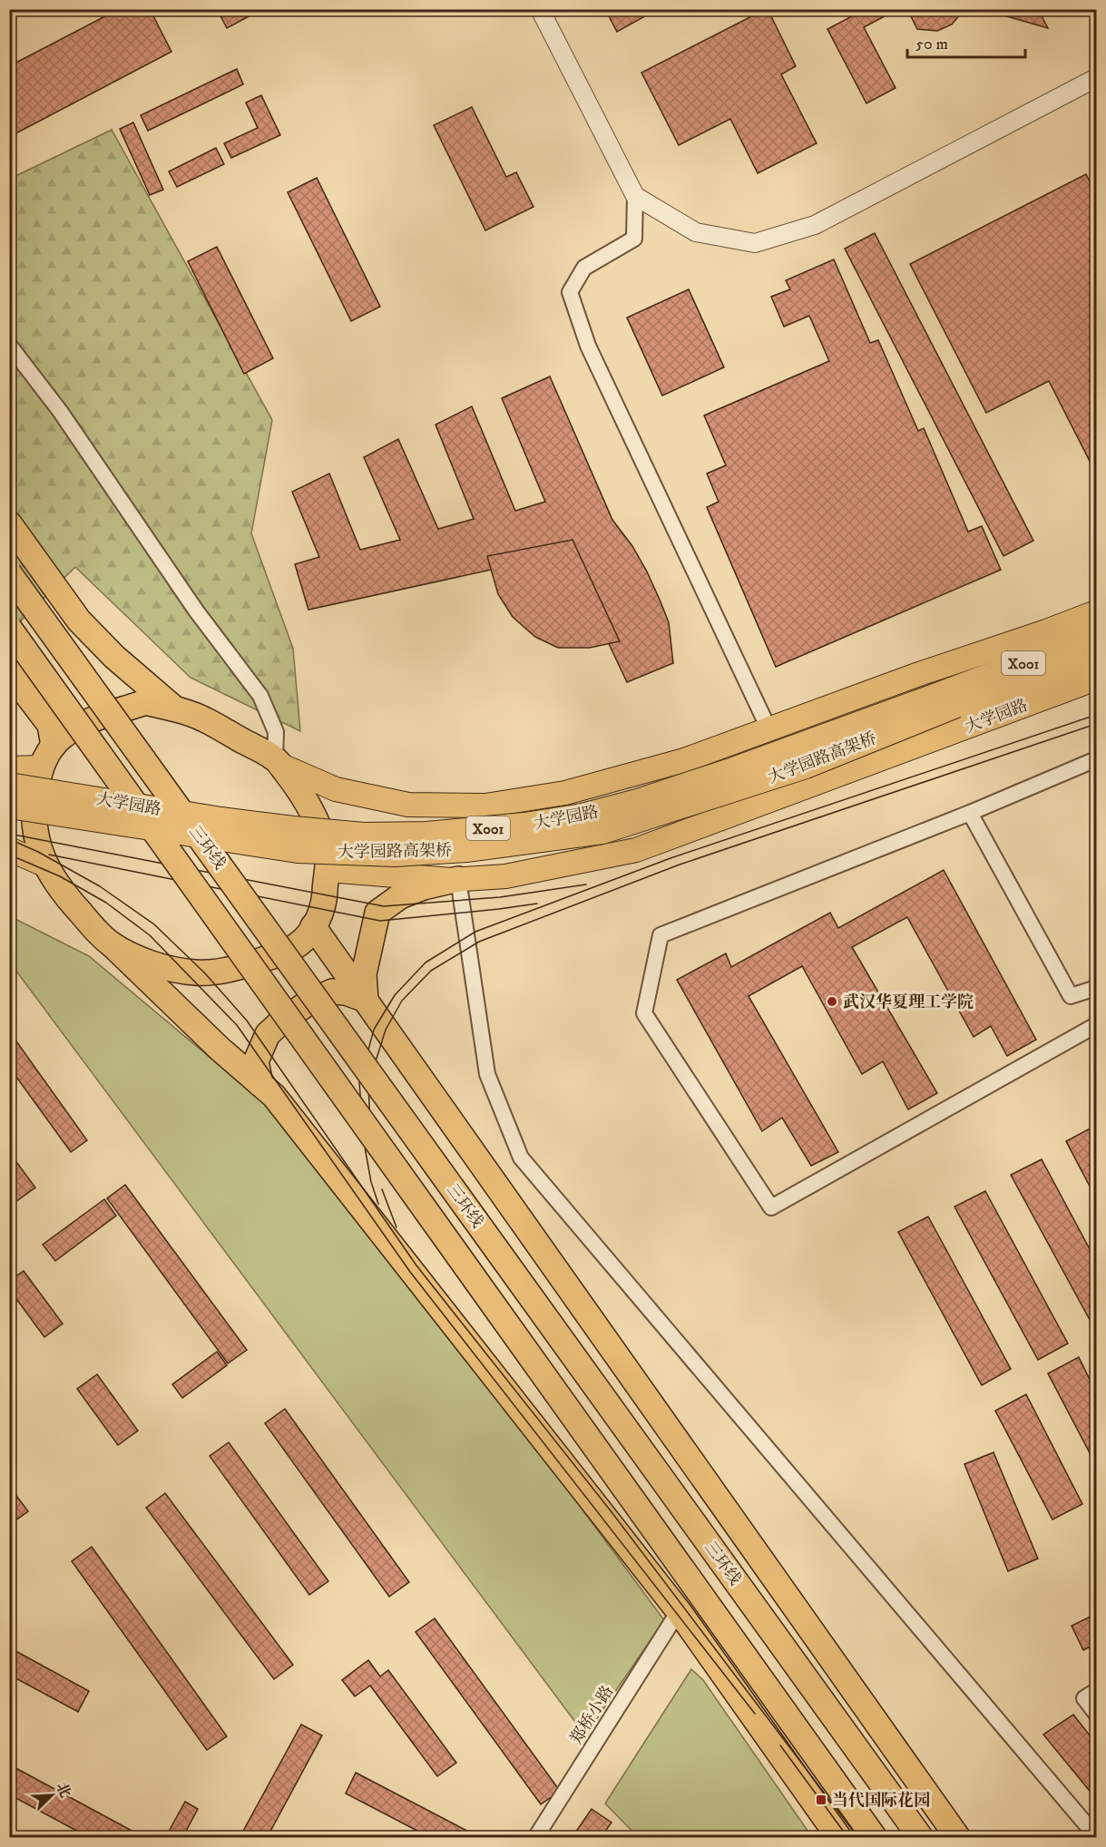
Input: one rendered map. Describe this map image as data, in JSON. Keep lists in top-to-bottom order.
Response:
{
  "streets": {
    "highway": ["三环线"],
    "main road": ["X001", "大学园路", "大学园路高架桥"],
    "street": ["郑桥小路"]
  },
  "crossings": [
    ["大学园路", "大学园路高架桥"]
  ],
  "places": {
    "other": ["武汉华夏理工学院"],
    "transit": ["当代国际花园"]
  },
  "scale_bar": "50 m",
  "north": "top right"
}
